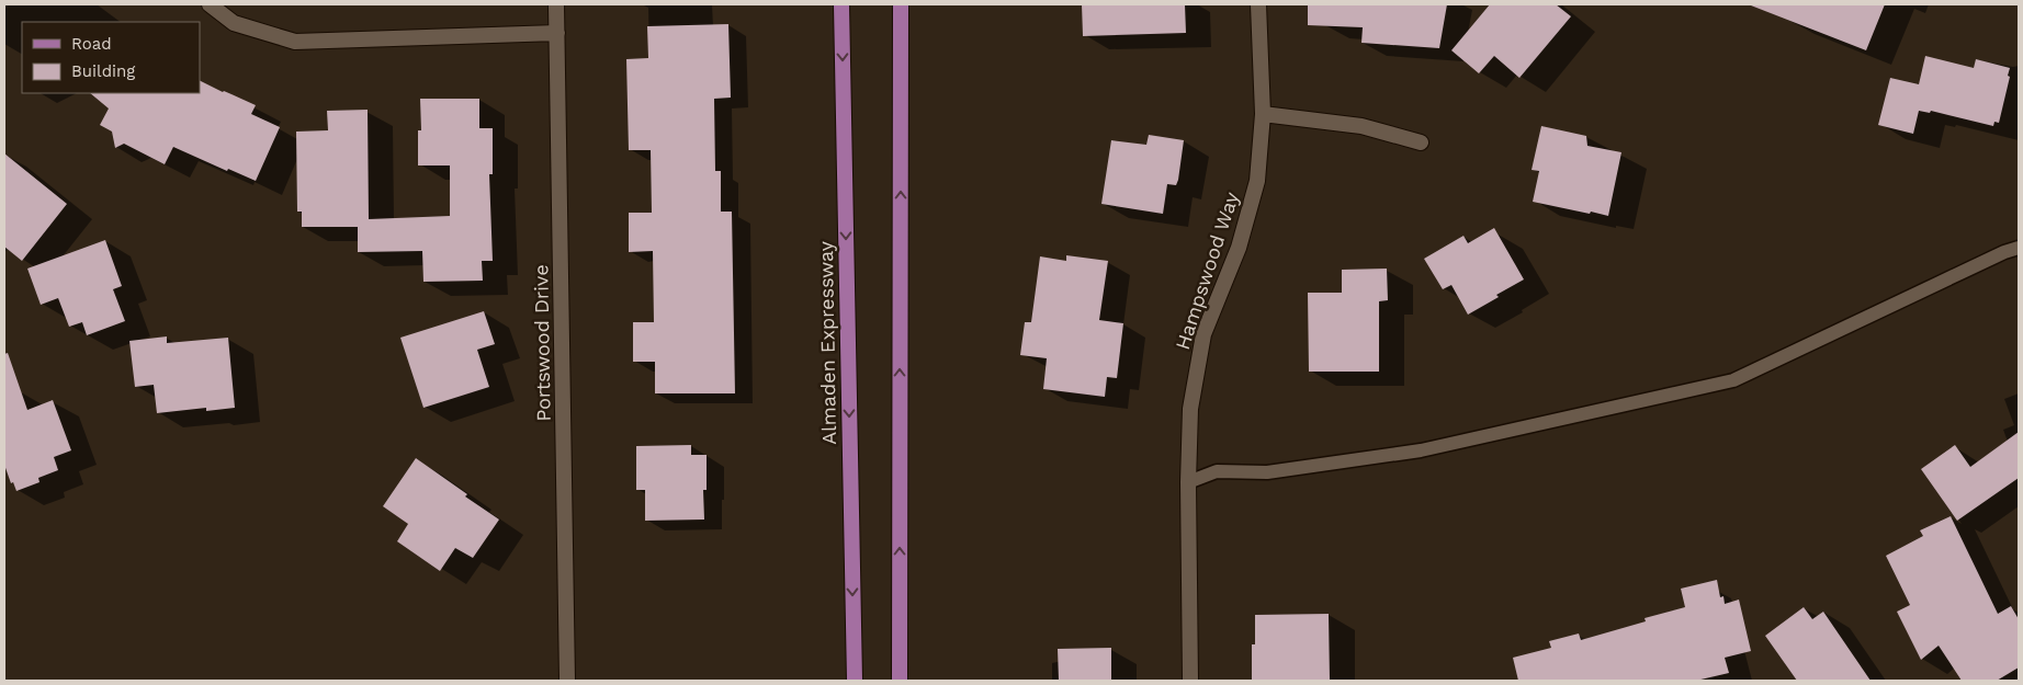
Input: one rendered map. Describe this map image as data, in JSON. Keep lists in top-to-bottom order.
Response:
{
  "streets": {
    "main road": ["Almaden Expressway"],
    "street": ["Hampswood Way", "Portswood Drive"]
  },
  "legend": ["Road", "Building"]
}
